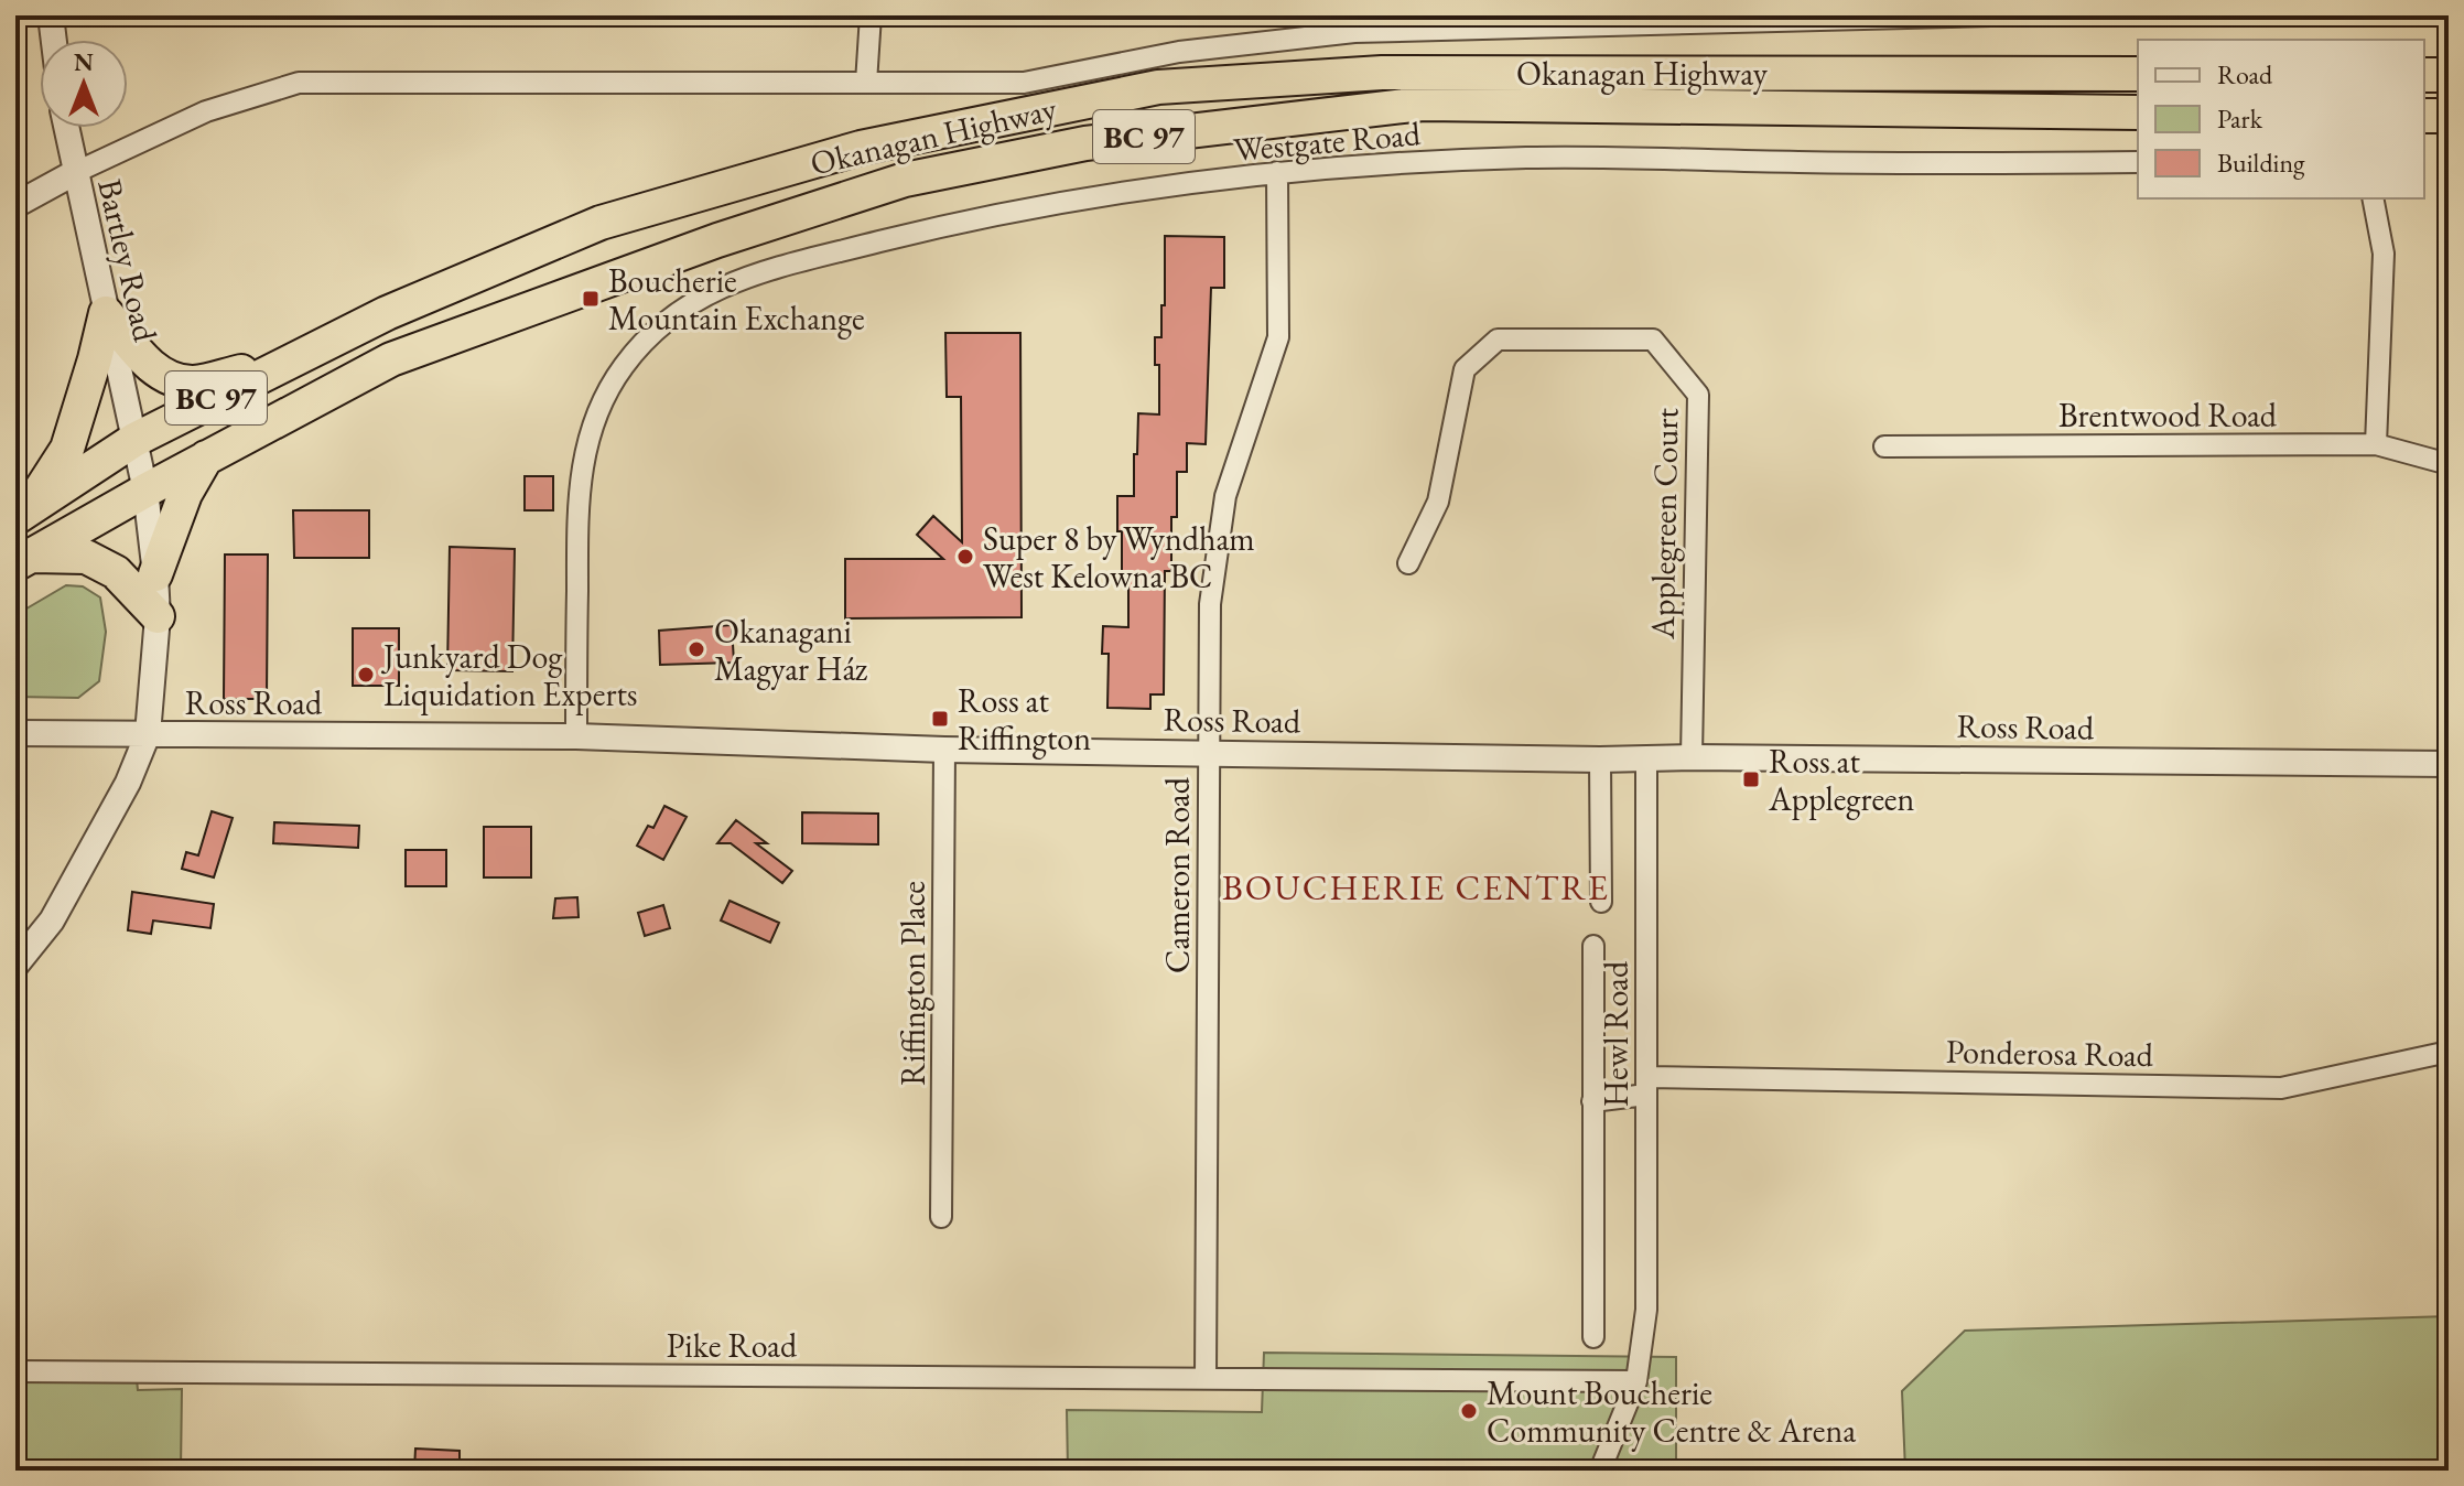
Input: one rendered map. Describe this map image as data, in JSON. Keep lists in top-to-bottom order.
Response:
{
  "streets": {
    "highway": ["Okanagan Highway", "BC 97"],
    "street": [
      "Westgate Road",
      "Bartley Road",
      "Brentwood Road",
      "Applegreen Court",
      "Ross Road",
      "Cameron Road",
      "Riffington Place",
      "Hewl Road",
      "Ponderosa Road",
      "Pike Road"
    ]
  },
  "crossings": [
    ["Okanagan Highway", "Bartley Road"],
    ["Westgate Road", "Ross Road"],
    ["Westgate Road", "Cameron Road"],
    ["Bartley Road", "Ross Road"],
    ["Applegreen Court", "Ross Road"],
    ["Ross Road", "Cameron Road"],
    ["Ross Road", "Riffington Place"],
    ["Ross Road", "Hewl Road"],
    ["Cameron Road", "Pike Road"],
    ["Hewl Road", "Ponderosa Road"],
    ["Hewl Road", "Pike Road"]
  ],
  "districts": ["BOUCHERIE CENTRE"],
  "places": {
    "transit": ["Boucherie Mountain Exchange", "Ross at Riffington", "Ross at Applegreen"],
    "other": [
      "Super 8 by Wyndham West Kelowna BC",
      "Okanagani Magyar Ház",
      "Junkyard Dog Liquidation Experts",
      "Mount Boucherie Community Centre & Arena"
    ]
  },
  "legend": ["Road", "Park", "Building"],
  "north": "top"
}
